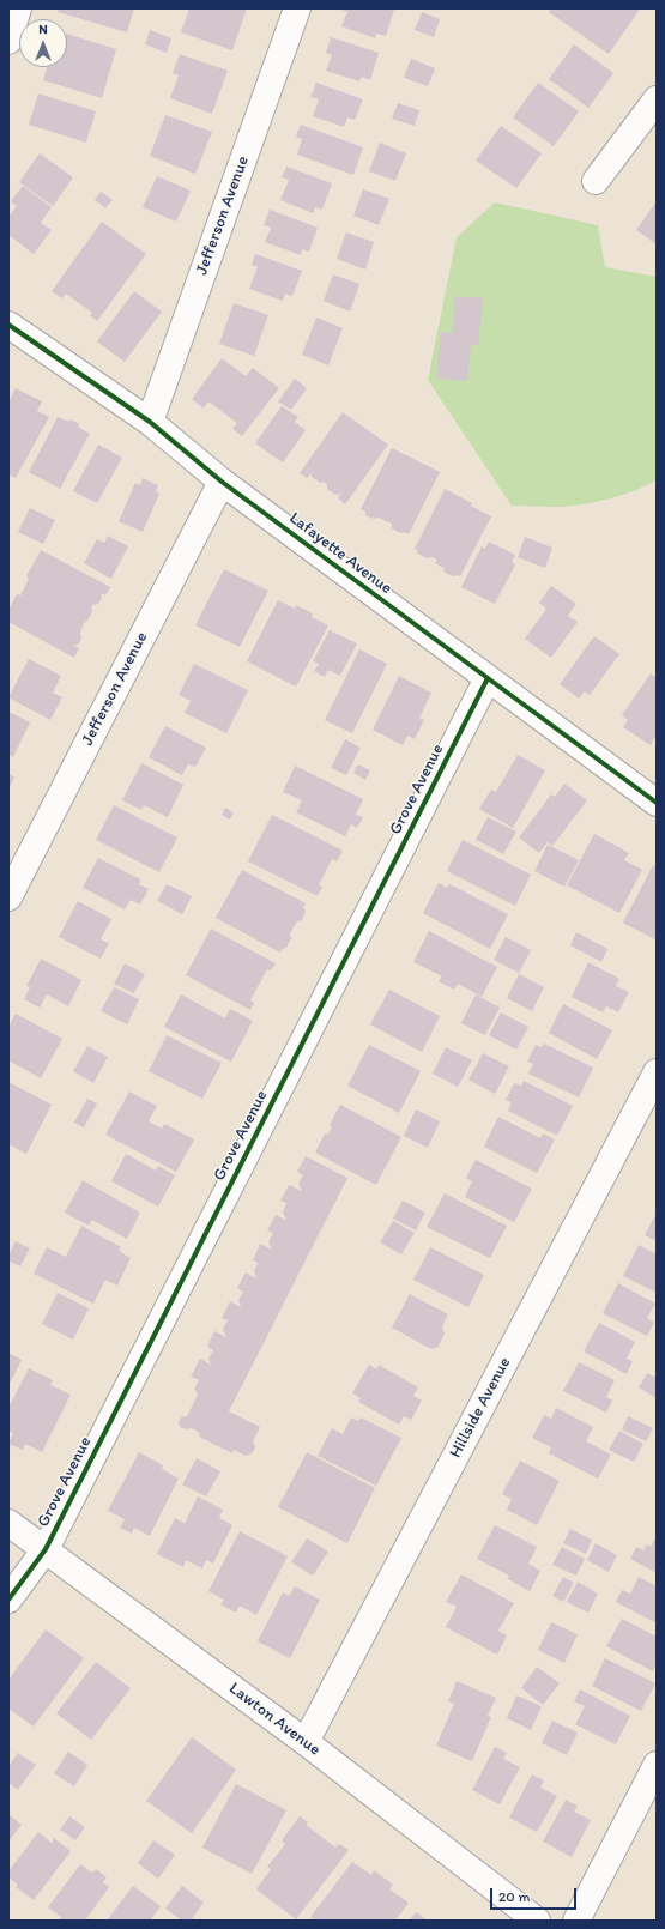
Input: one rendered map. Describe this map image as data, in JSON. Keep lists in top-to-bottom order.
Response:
{
  "streets": {
    "street": [
      "Jefferson Avenue",
      "Lafayette Avenue",
      "Grove Avenue",
      "Hillside Avenue",
      "Lawton Avenue"
    ]
  },
  "crossings": [
    ["Jefferson Avenue", "Lafayette Avenue"],
    ["Lafayette Avenue", "Grove Avenue"],
    ["Grove Avenue", "Lawton Avenue"],
    ["Hillside Avenue", "Lawton Avenue"]
  ],
  "scale_bar": "20 m",
  "north": "top"
}
